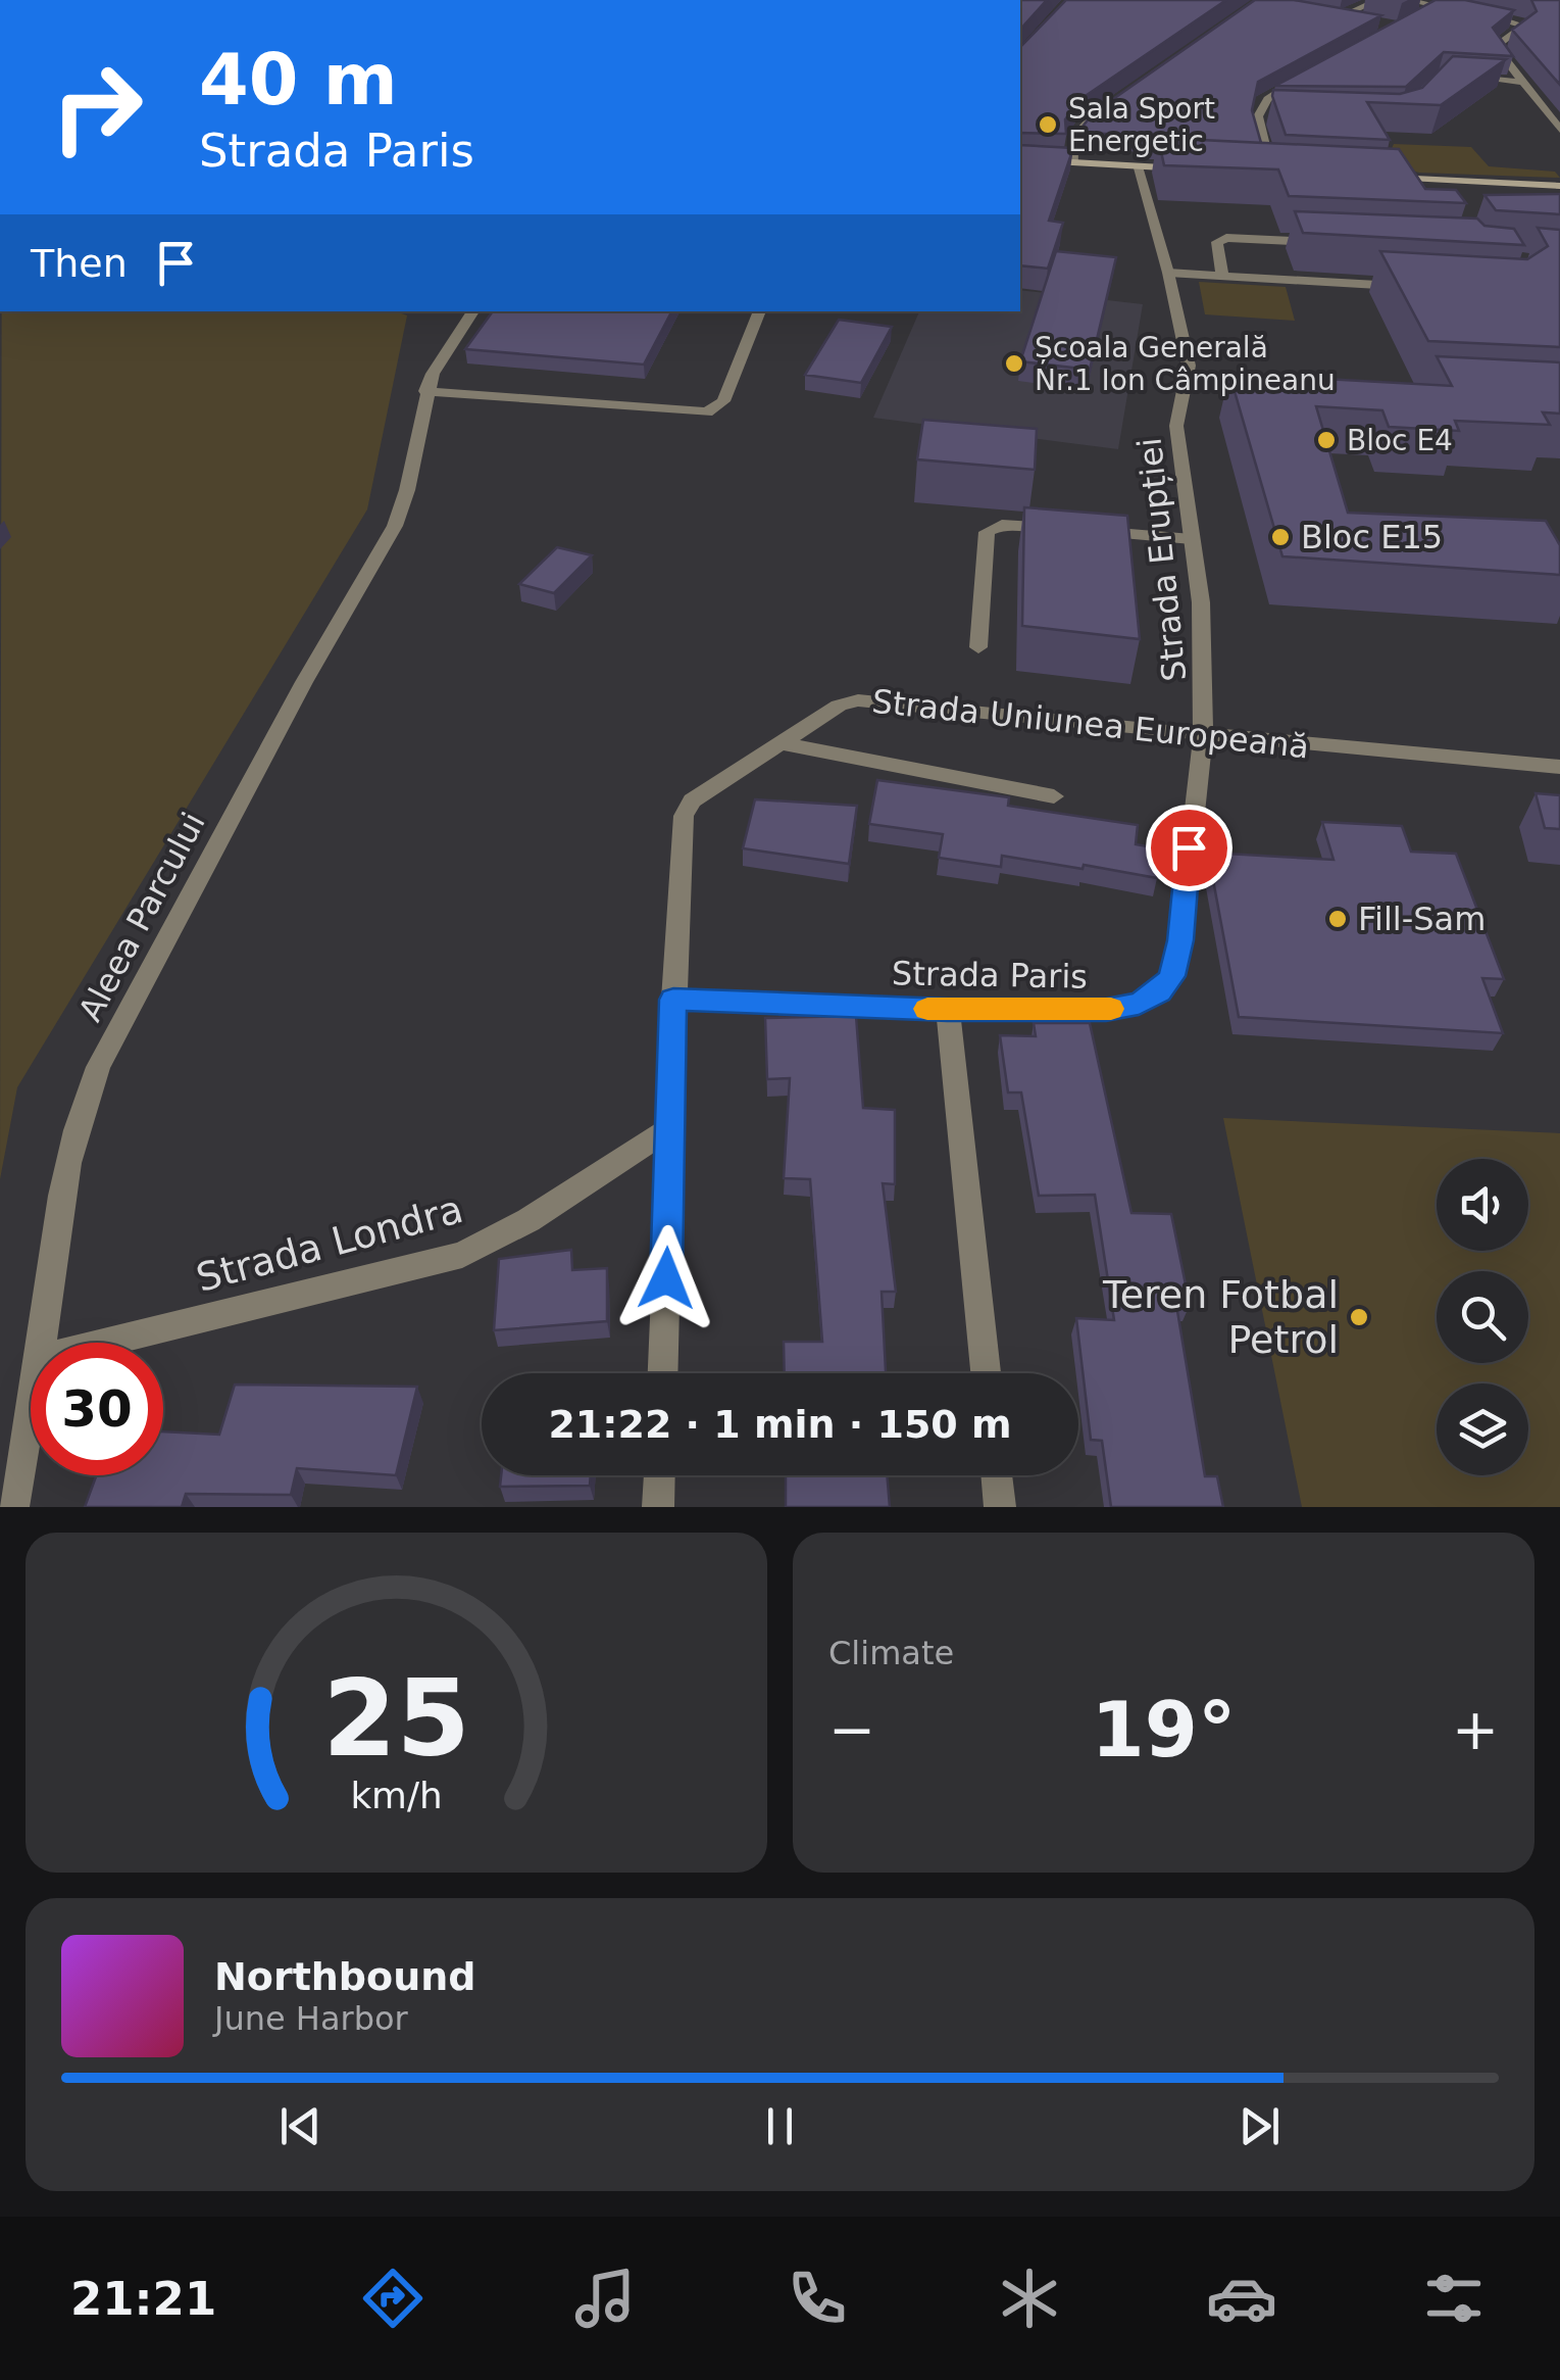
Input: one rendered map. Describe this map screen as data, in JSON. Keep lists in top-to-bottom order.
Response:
{
  "streets": {
    "street": [
      "Strada Erupției",
      "Strada Uniunea Europeană",
      "Aleea Parcului",
      "Strada Paris",
      "Strada Londra"
    ]
  },
  "crossings": [
    ["Strada Erupției", "Strada Uniunea Europeană"],
    ["Strada Erupției", "Strada Paris"],
    ["Strada Uniunea Europeană", "Strada Paris"],
    ["Strada Uniunea Europeană", "Strada Londra"]
  ],
  "places": [
    "Sala Sport Energetic",
    "Școala Generală Nr.1 Ion Câmpineanu",
    "Bloc E4",
    "Bloc E15",
    "Fill-Sam",
    "Teren Fotbal Petrol"
  ],
  "page": {
    "turn": ["40 m", "Strada Paris"],
    "then": "Then",
    "limit": "30",
    "trip": "21:22 · 1 min · 150 m",
    "tile": "Climate",
    "heat": ["−", "19°", "+"],
    "song": ["Northbound", "June Harbor"],
    "tabs": "21:21",
    "gauge": ["25", "km/h"]
  }
}
